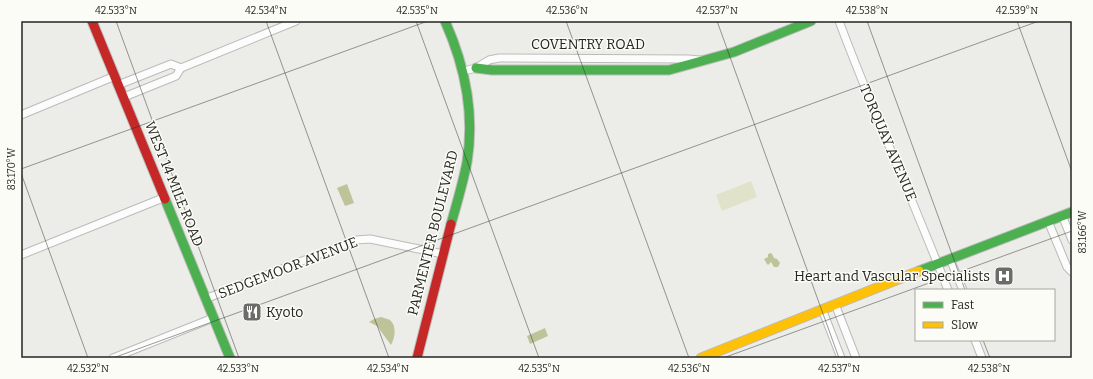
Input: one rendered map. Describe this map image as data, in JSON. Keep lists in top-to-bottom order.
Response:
{
  "streets": {
    "main road": ["COVENTRY ROAD", "WEST 14 MILE ROAD", "PARMENTER BOULEVARD"],
    "street": ["TORQUAY AVENUE", "SEDGEMOOR AVENUE"]
  },
  "crossings": [
    ["COVENTRY ROAD", "PARMENTER BOULEVARD"],
    ["WEST 14 MILE ROAD", "SEDGEMOOR AVENUE"],
    ["PARMENTER BOULEVARD", "SEDGEMOOR AVENUE"]
  ],
  "places": {
    "hospital": ["Heart and Vascular Specialists"],
    "restaurant": ["Kyoto"]
  },
  "legend": ["Fast", "Slow"],
  "coordinates": [
    "42.533°N",
    "42.534°N",
    "42.535°N",
    "42.536°N",
    "42.537°N",
    "42.538°N",
    "42.539°N",
    "83.170°W",
    "83.166°W",
    "42.532°N"
  ]
}
